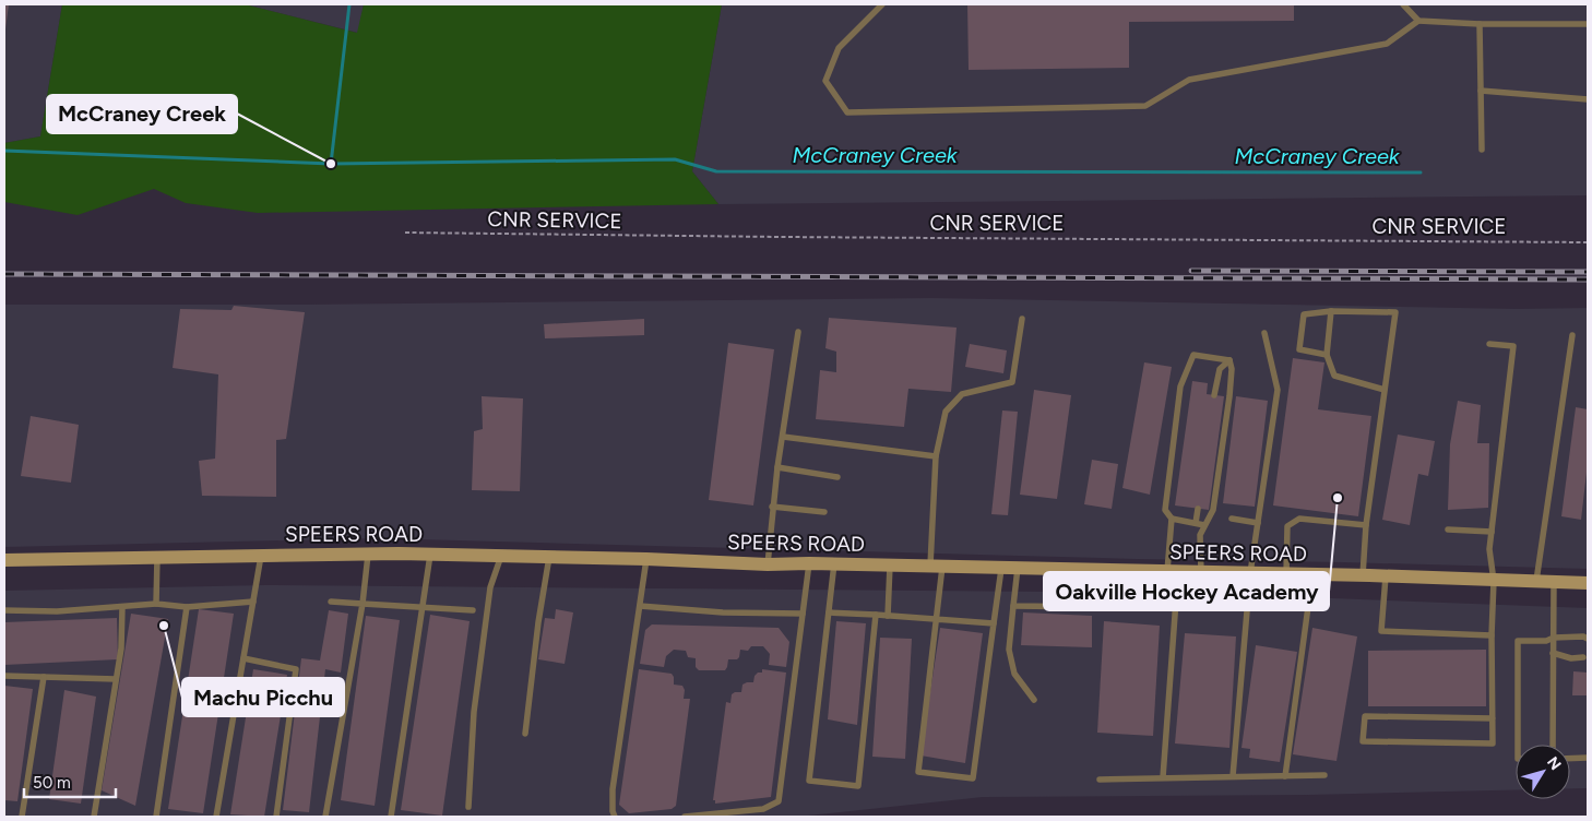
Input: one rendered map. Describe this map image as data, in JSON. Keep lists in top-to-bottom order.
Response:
{
  "streets": {
    "main road": ["SPEERS ROAD"],
    "path": ["CNR SERVICE"]
  },
  "water": ["McCraney Creek"],
  "places": ["McCraney Creek", "Oakville Hockey Academy", "Machu Picchu"],
  "scale_bar": "50 m",
  "north": "top right"
}
